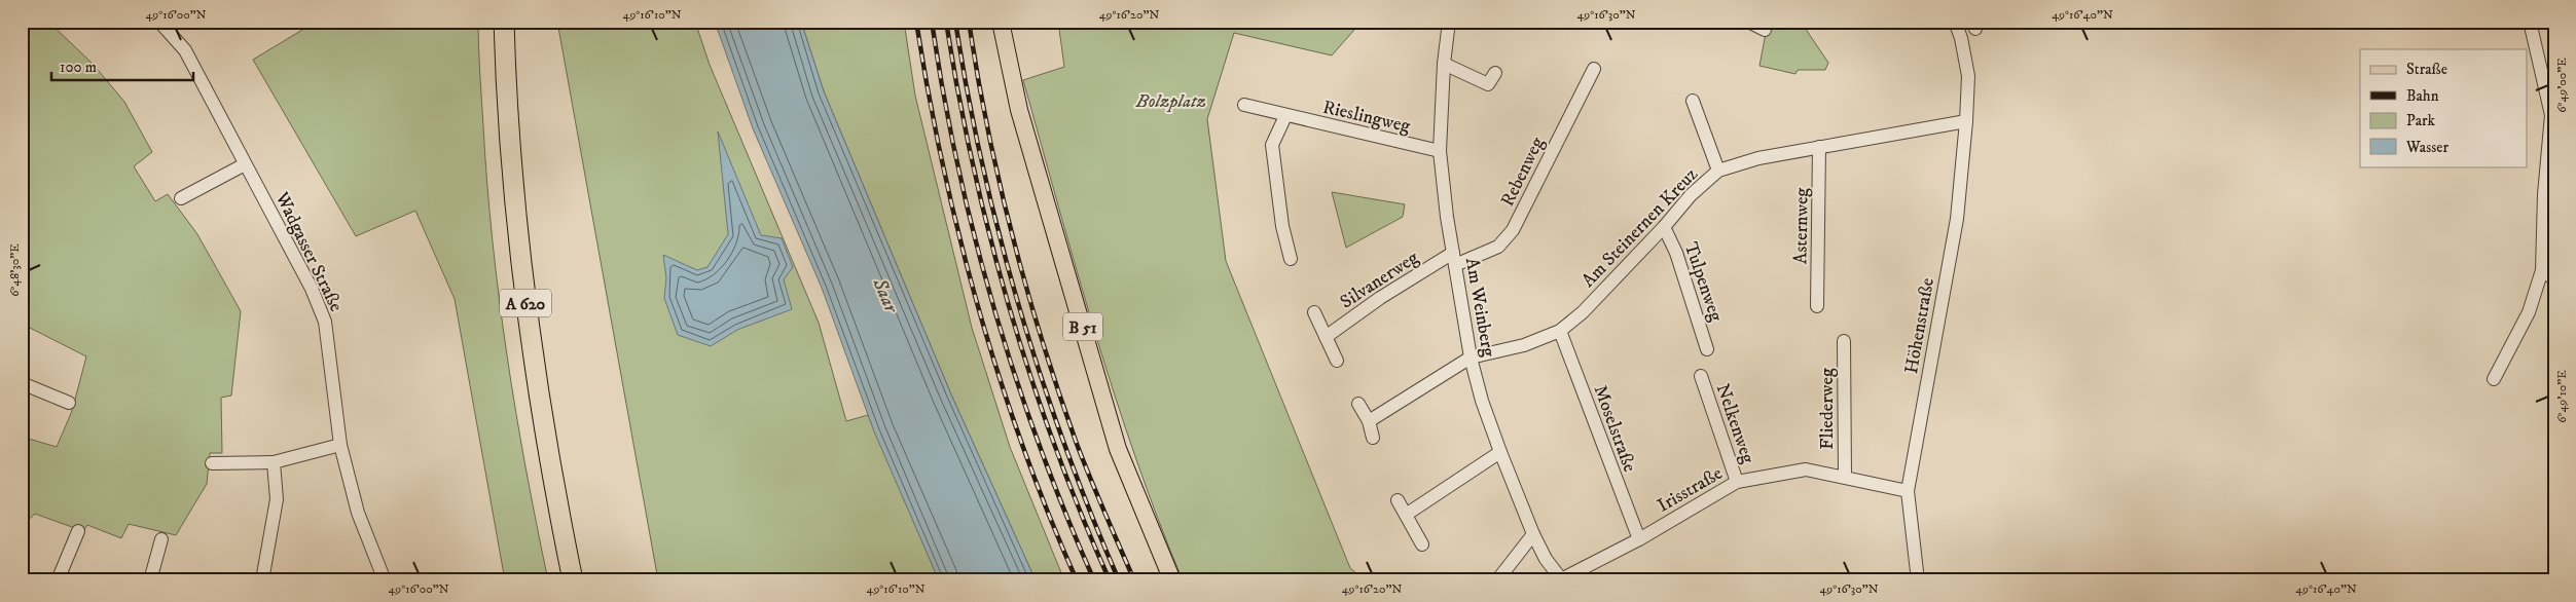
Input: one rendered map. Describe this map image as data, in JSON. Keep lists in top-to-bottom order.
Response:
{
  "streets": {
    "highway": ["A 620"],
    "main road": ["B 51"],
    "street": [
      "Rieslingweg",
      "Rebenweg",
      "Asternweg",
      "Am Steinernen Kreuz",
      "Wadgasser Straße",
      "Silvanerweg",
      "Tulpenweg",
      "Am Weinberg",
      "Höhenstraße",
      "Fliederweg",
      "Nelkenweg",
      "Moselstraße",
      "Irisstraße"
    ]
  },
  "crossings": [
    ["Rieslingweg", "Am Weinberg"],
    ["Rebenweg", "Silvanerweg"],
    ["Rebenweg", "Am Weinberg"],
    ["Asternweg", "Am Steinernen Kreuz"],
    ["Am Steinernen Kreuz", "Tulpenweg"],
    ["Am Steinernen Kreuz", "Am Weinberg"],
    ["Am Steinernen Kreuz", "Höhenstraße"],
    ["Am Steinernen Kreuz", "Moselstraße"],
    ["Silvanerweg", "Am Weinberg"],
    ["Am Weinberg", "Irisstraße"],
    ["Höhenstraße", "Irisstraße"],
    ["Fliederweg", "Irisstraße"],
    ["Nelkenweg", "Irisstraße"],
    ["Moselstraße", "Irisstraße"]
  ],
  "water": ["Saar"],
  "parks": ["Bolzplatz"],
  "legend": [
    "Straße",
    "Bahn",
    "Park",
    "Wasser"
  ],
  "scale_bar": "100 m",
  "coordinates": [
    "49°16'00\"N",
    "49°16'10\"N",
    "49°16'20\"N",
    "49°16'30\"N",
    "49°16'40\"N",
    "6°49'00\"E",
    "6°48'30\"E",
    "6°49'10\"E"
  ]
}
